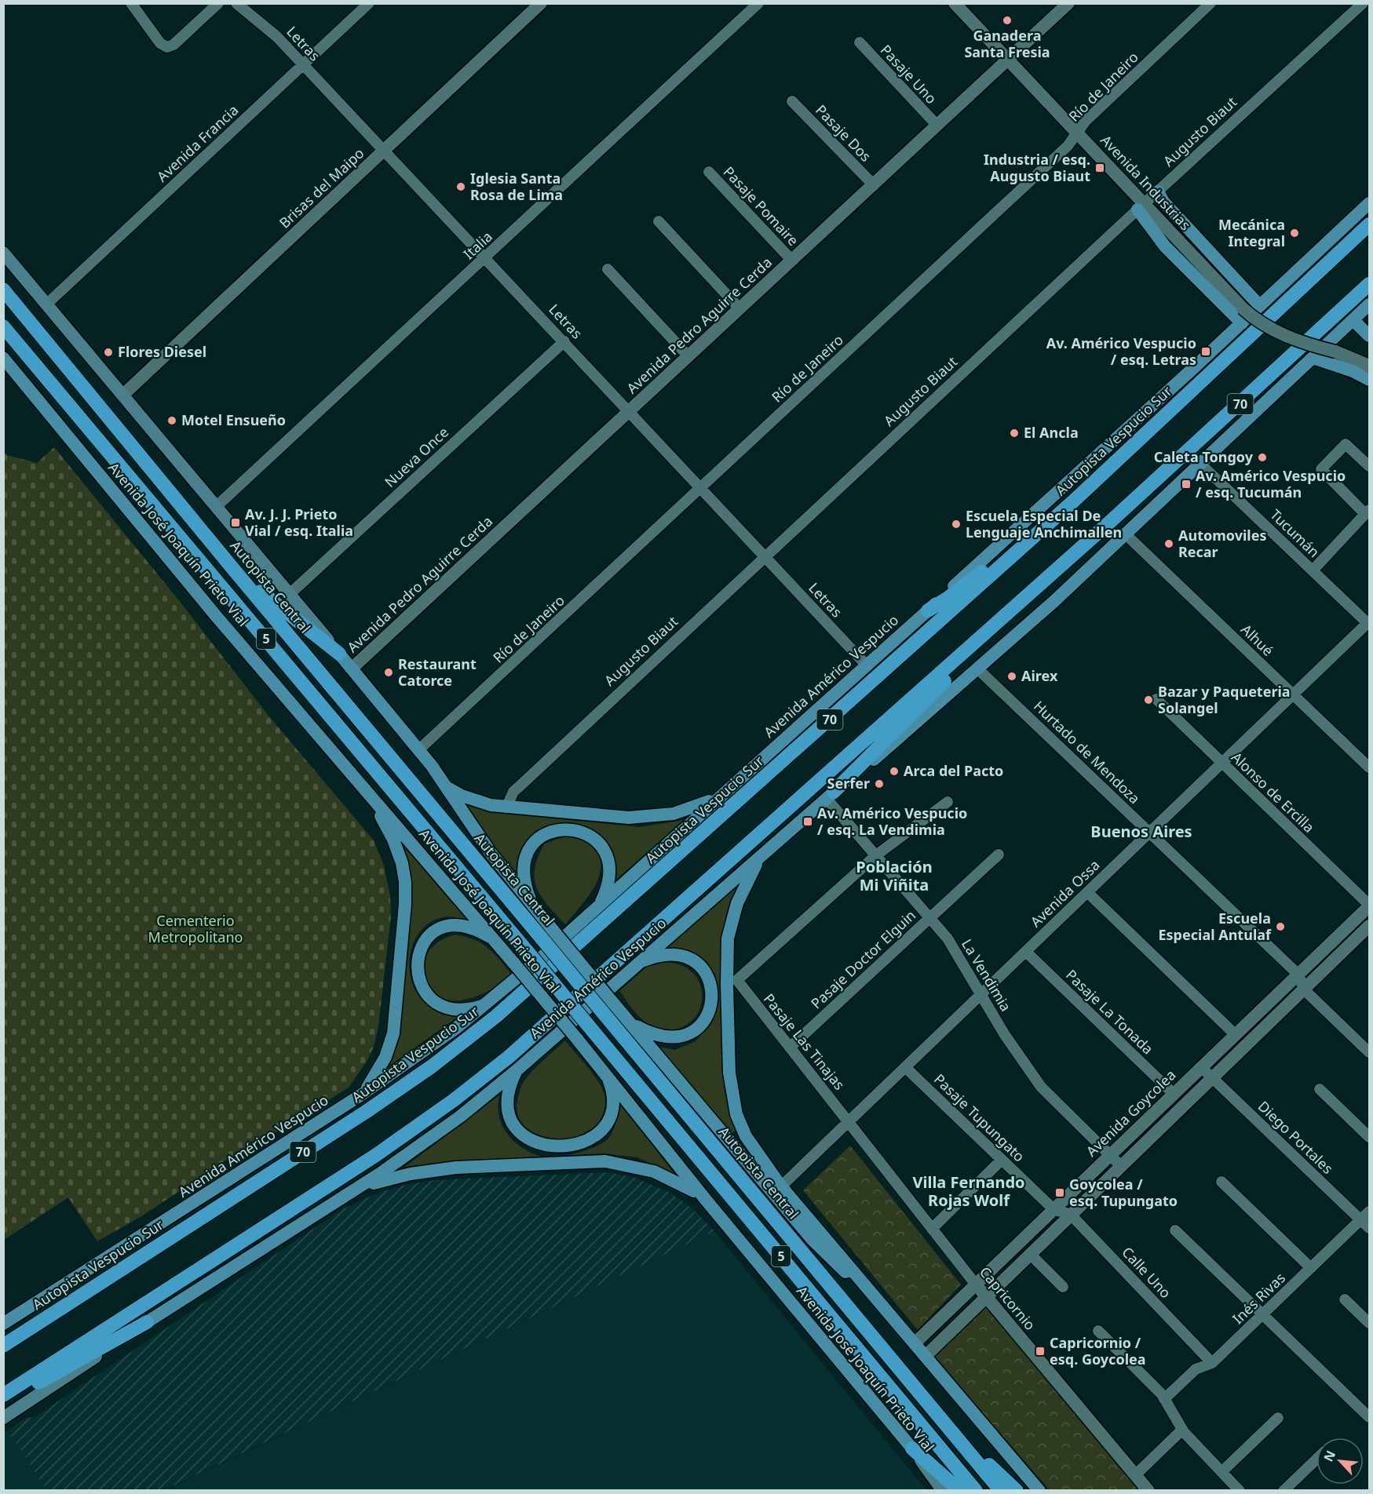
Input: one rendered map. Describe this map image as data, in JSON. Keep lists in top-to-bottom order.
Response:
{
  "streets": {
    "highway": [
      "70",
      "Autopista Vespucio Sur",
      "Autopista Central",
      "5"
    ],
    "main road": ["Avenida José Joaquín Prieto Vial", "Avenida Américo Vespucio"],
    "street": [
      "Letras",
      "Pasaje Uno",
      "Río de Janeiro",
      "Augusto Biaut",
      "Pasaje Dos",
      "Avenida Francia",
      "Avenida Industrias",
      "Brisas del Maipo",
      "Pasaje Pomaire",
      "Italia",
      "Avenida Pedro Aguirre Cerda",
      "Nueva Once",
      "Tucumán",
      "Alhué",
      "Hurtado de Mendoza",
      "Alonso de Ercilla",
      "Avenida Ossa",
      "Pasaje Doctor Elguin",
      "La Vendimia",
      "Pasaje La Tonada",
      "Pasaje Las Tinajas",
      "Avenida Goycolea",
      "Pasaje Tupungato",
      "Diego Portales",
      "Calle Uno",
      "Capricornio",
      "Inés Rivas"
    ]
  },
  "crossings": [
    ["Letras", "Río de Janeiro"],
    ["Letras", "Augusto Biaut"],
    ["Letras", "Avenida Francia"],
    ["Letras", "Brisas del Maipo"],
    ["Letras", "Italia"],
    ["Letras", "Avenida Pedro Aguirre Cerda"],
    ["Letras", "Nueva Once"],
    ["Letras", "Avenida Américo Vespucio"],
    ["Pasaje Uno", "Avenida Pedro Aguirre Cerda"],
    ["Río de Janeiro", "Avenida Industrias"],
    ["Augusto Biaut", "Avenida Industrias"],
    ["Pasaje Dos", "Avenida Pedro Aguirre Cerda"],
    ["Avenida Industrias", "Avenida Pedro Aguirre Cerda"],
    ["Pasaje Pomaire", "Avenida Pedro Aguirre Cerda"],
    ["Tucumán", "Avenida Américo Vespucio"],
    ["Tucumán", "Avenida Ossa"],
    ["Alhué", "Avenida Américo Vespucio"],
    ["Alhué", "Avenida Ossa"],
    ["Avenida Américo Vespucio", "Hurtado de Mendoza"],
    ["Avenida Américo Vespucio", "La Vendimia"],
    ["Hurtado de Mendoza", "Avenida Ossa"],
    ["Hurtado de Mendoza", "Avenida Goycolea"],
    ["Alonso de Ercilla", "Avenida Ossa"],
    ["Alonso de Ercilla", "Avenida Goycolea"],
    ["Avenida Ossa", "La Vendimia"],
    ["Avenida Ossa", "Pasaje La Tonada"],
    ["Avenida Ossa", "Pasaje Las Tinajas"],
    ["Avenida Ossa", "Pasaje Tupungato"],
    ["Avenida Ossa", "Capricornio"],
    ["Pasaje Doctor Elguin", "La Vendimia"],
    ["Pasaje Doctor Elguin", "Pasaje Las Tinajas"],
    ["La Vendimia", "Pasaje Las Tinajas"],
    ["La Vendimia", "Avenida Goycolea"],
    ["Pasaje La Tonada", "Avenida Goycolea"],
    ["Pasaje Las Tinajas", "Capricornio"],
    ["Avenida Goycolea", "Pasaje Tupungato"],
    ["Avenida Goycolea", "Diego Portales"],
    ["Avenida Goycolea", "Calle Uno"],
    ["Avenida Goycolea", "Capricornio"],
    ["Pasaje Tupungato", "Calle Uno"],
    ["Diego Portales", "Inés Rivas"],
    ["Calle Uno", "Inés Rivas"]
  ],
  "districts": ["Buenos Aires", "Población Mi Viñita", "Villa Fernando Rojas Wolf"],
  "parks": ["Cementerio Metropolitano"],
  "places": {
    "other": [
      "Ganadera Santa Fresia",
      "Iglesia Santa Rosa de Lima",
      "Mecánica Integral",
      "Flores Diesel",
      "Motel Ensueño",
      "El Ancla",
      "Caleta Tongoy",
      "Escuela Especial De Lenguaje Anchimallen",
      "Automoviles Recar",
      "Restaurant Catorce",
      "Airex",
      "Bazar y Paqueteria Solangel",
      "Arca del Pacto",
      "Serfer",
      "Escuela Especial Antulaf"
    ],
    "transit": [
      "Industria / esq. Augusto Biaut",
      "Av. Américo Vespucio / esq. Letras",
      "Av. Américo Vespucio / esq. Tucumán",
      "Av. J. J. Prieto Vial / esq. Italia",
      "Av. Américo Vespucio / esq. La Vendimia",
      "Goycolea / esq. Tupungato",
      "Capricornio / esq. Goycolea"
    ]
  },
  "north": "top left"
}
